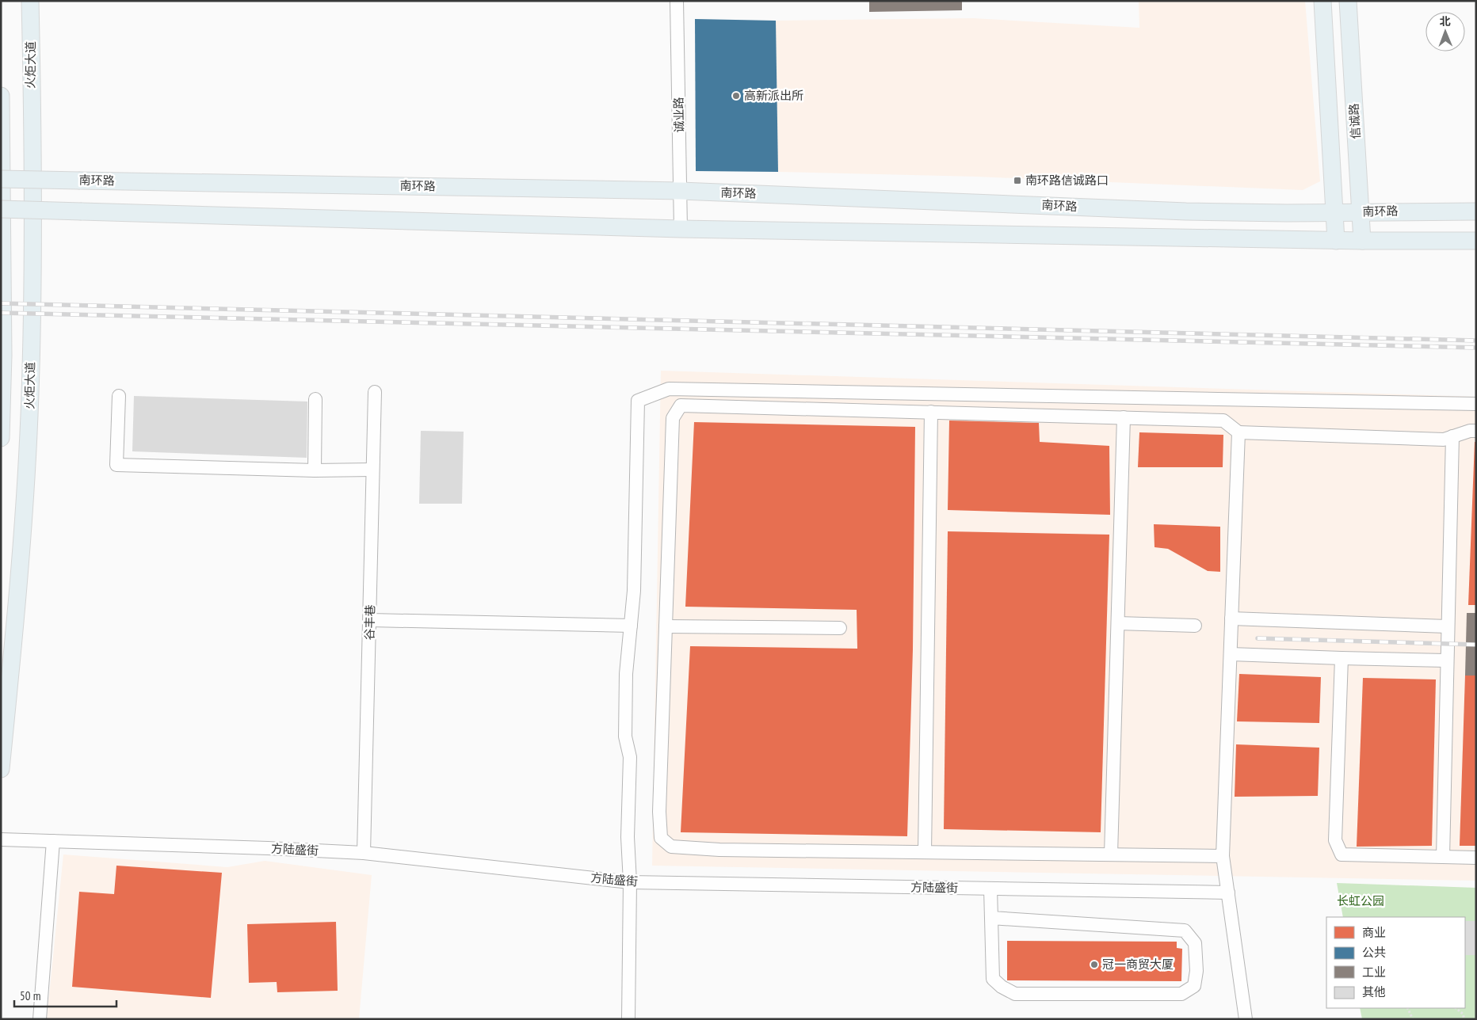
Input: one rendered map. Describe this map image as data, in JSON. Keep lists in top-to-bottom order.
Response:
{
  "streets": {
    "main road": ["火炬大道", "信诚路", "南环路"],
    "street": ["诚业路", "谷丰巷", "方陆盛街"]
  },
  "crossings": [
    ["诚业路", "南环路"],
    ["信诚路", "南环路"],
    ["谷丰巷", "方陆盛街"]
  ],
  "parks": ["长虹公园"],
  "places": {
    "other": ["高新派出所", "冠一商贸大厦"],
    "transit": ["南环路信诚路口"]
  },
  "legend": [
    "商业",
    "公共",
    "工业",
    "其他"
  ],
  "scale_bar": "50 m",
  "north": "top"
}
